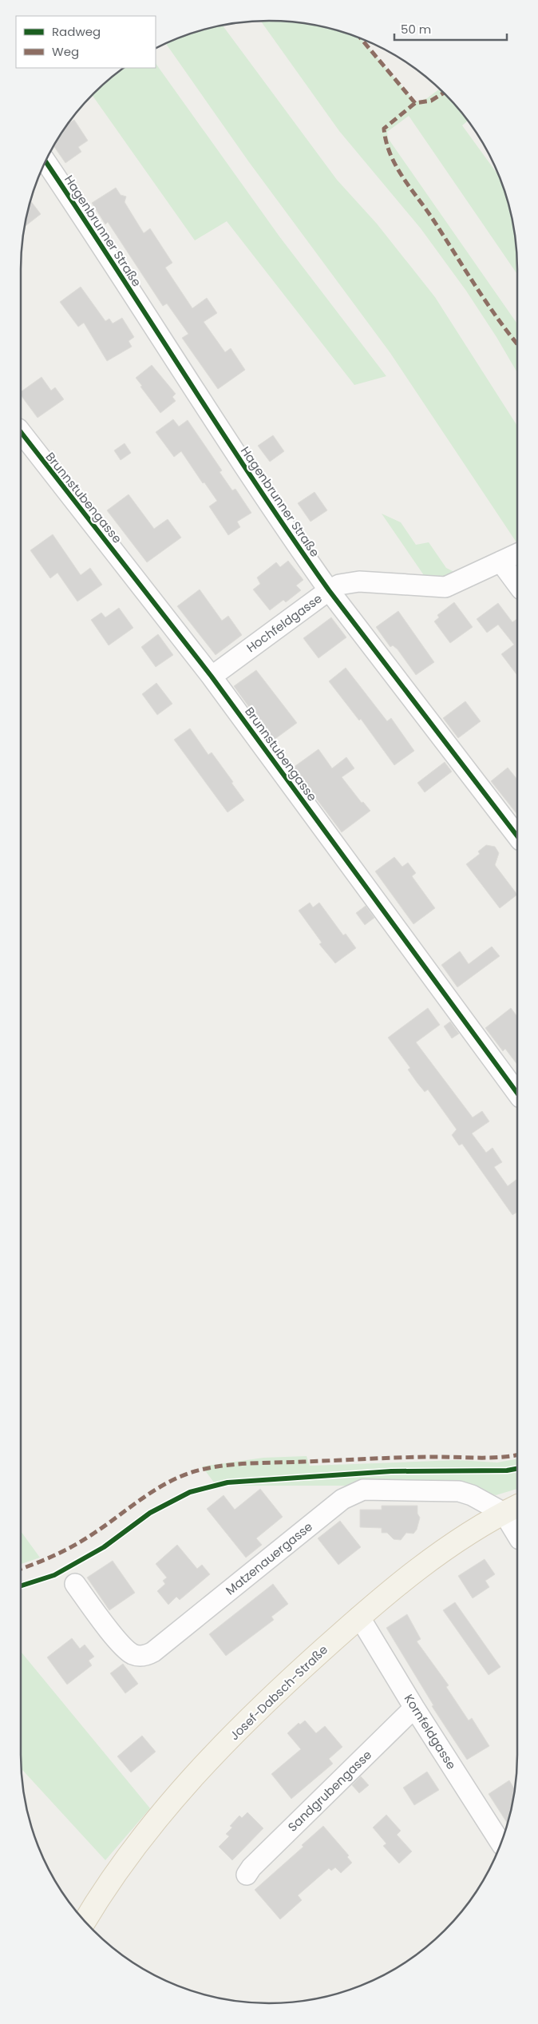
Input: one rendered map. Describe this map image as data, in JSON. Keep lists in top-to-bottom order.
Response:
{
  "streets": {
    "main road": ["Josef-Dabsch-Straße"],
    "street": [
      "Hagenbrunner Straße",
      "Brunnstubengasse",
      "Hochfeldgasse",
      "Matzenauergasse",
      "Kornfeldgasse",
      "Sandgrubengasse"
    ]
  },
  "crossings": [
    ["Hagenbrunner Straße", "Hochfeldgasse"],
    ["Brunnstubengasse", "Hochfeldgasse"],
    ["Matzenauergasse", "Josef-Dabsch-Straße"],
    ["Josef-Dabsch-Straße", "Kornfeldgasse"],
    ["Kornfeldgasse", "Sandgrubengasse"]
  ],
  "legend": ["Radweg", "Weg"],
  "scale_bar": "50 m"
}
